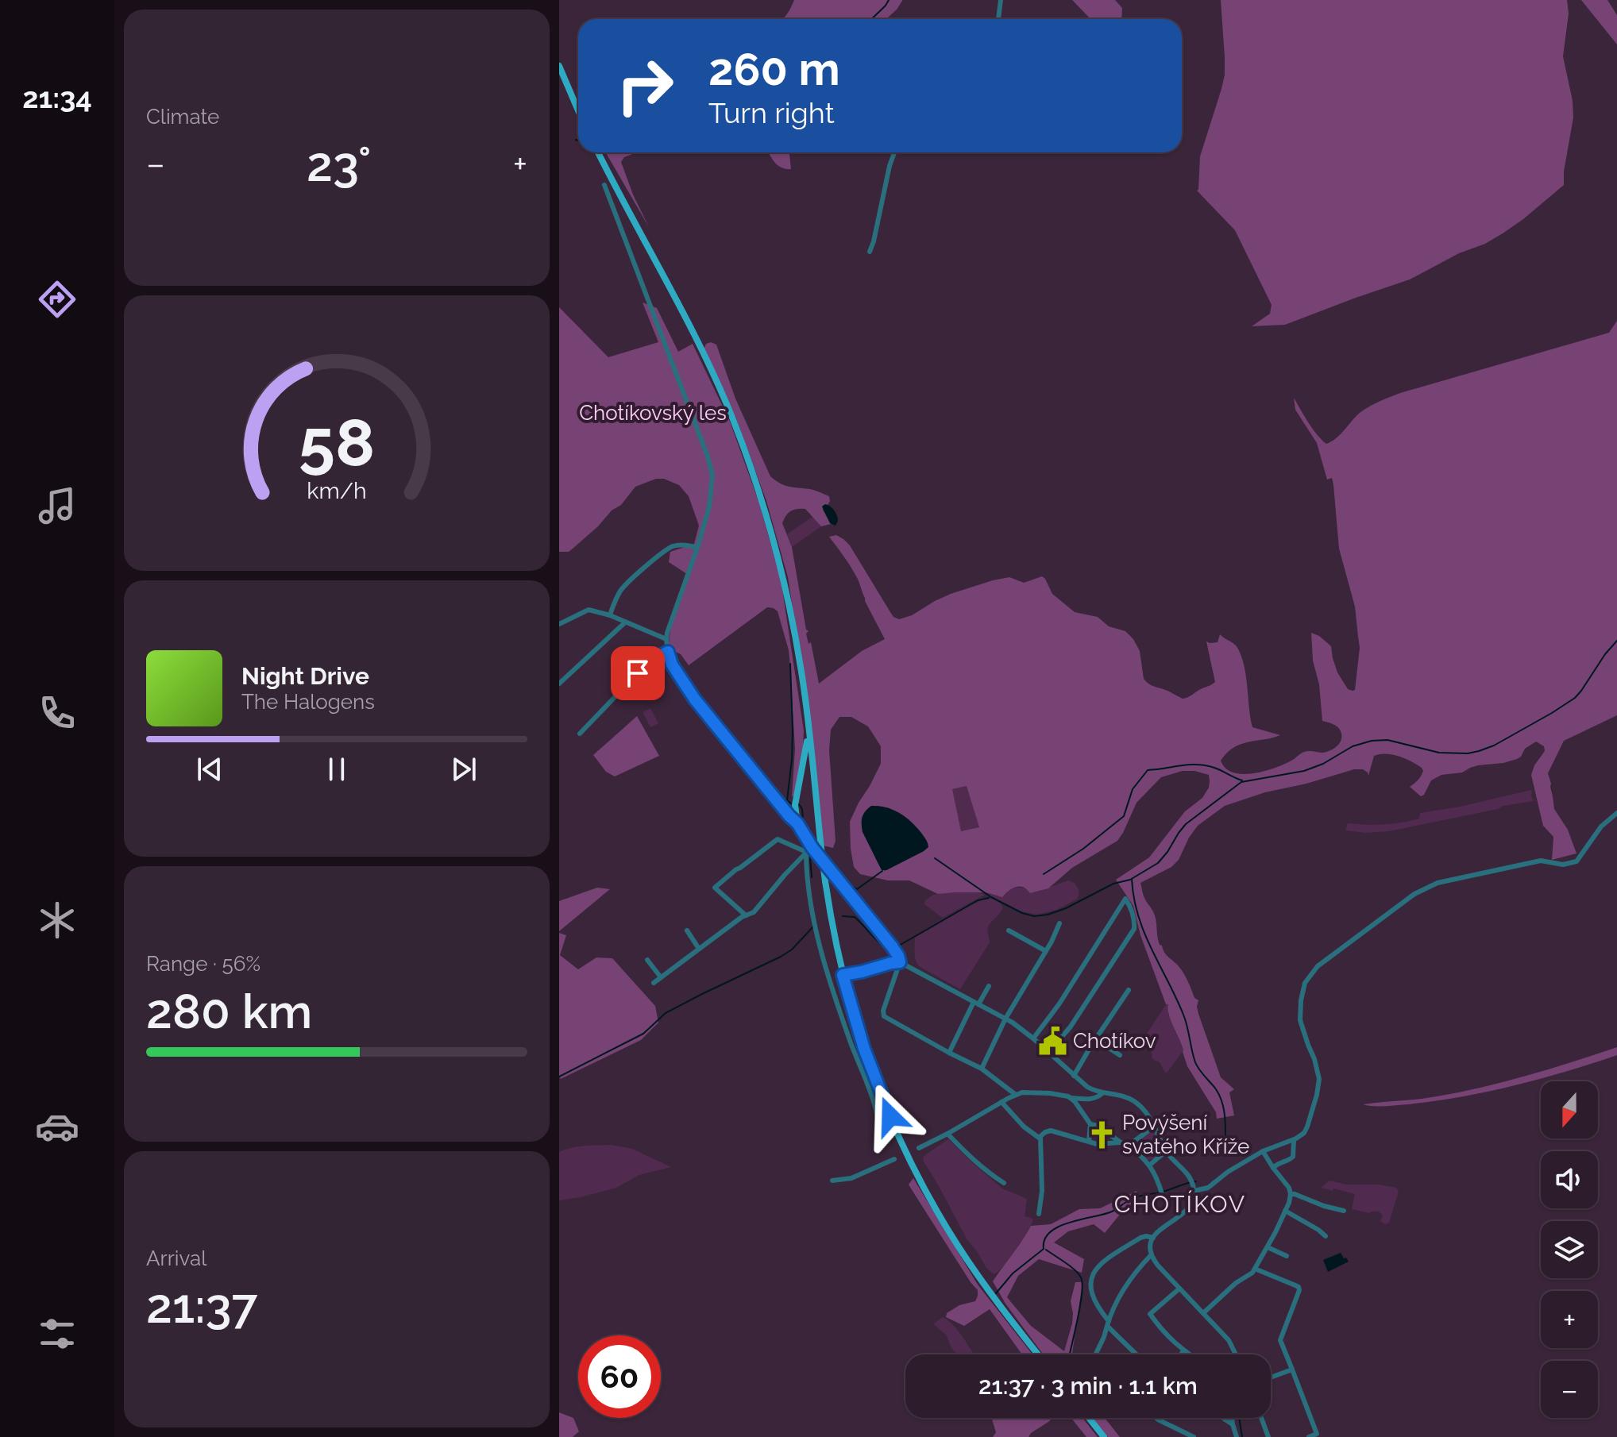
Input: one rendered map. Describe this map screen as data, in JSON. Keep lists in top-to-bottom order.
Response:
{
  "districts": ["CHOTÍKOV"],
  "parks": ["Chotíkovský les"],
  "places": {
    "public building": ["Chotíkov"],
    "church": ["Povýšení svatého Kříže"]
  },
  "north": "bottom",
  "page": {
    "tabs": "21:34",
    "tile": [
      "Climate",
      ["Range · 56%", "280 km"],
      ["Arrival", "21:37"]
    ],
    "turn": ["260 m", "Turn right"],
    "heat": ["−", "23°", "+"],
    "song": ["Night Drive", "The Halogens"],
    "map_buttons": ["+", "−"],
    "limit": "60",
    "trip": "21:37 · 3 min · 1.1 km",
    "gauge": ["58", "km/h"]
  }
}
